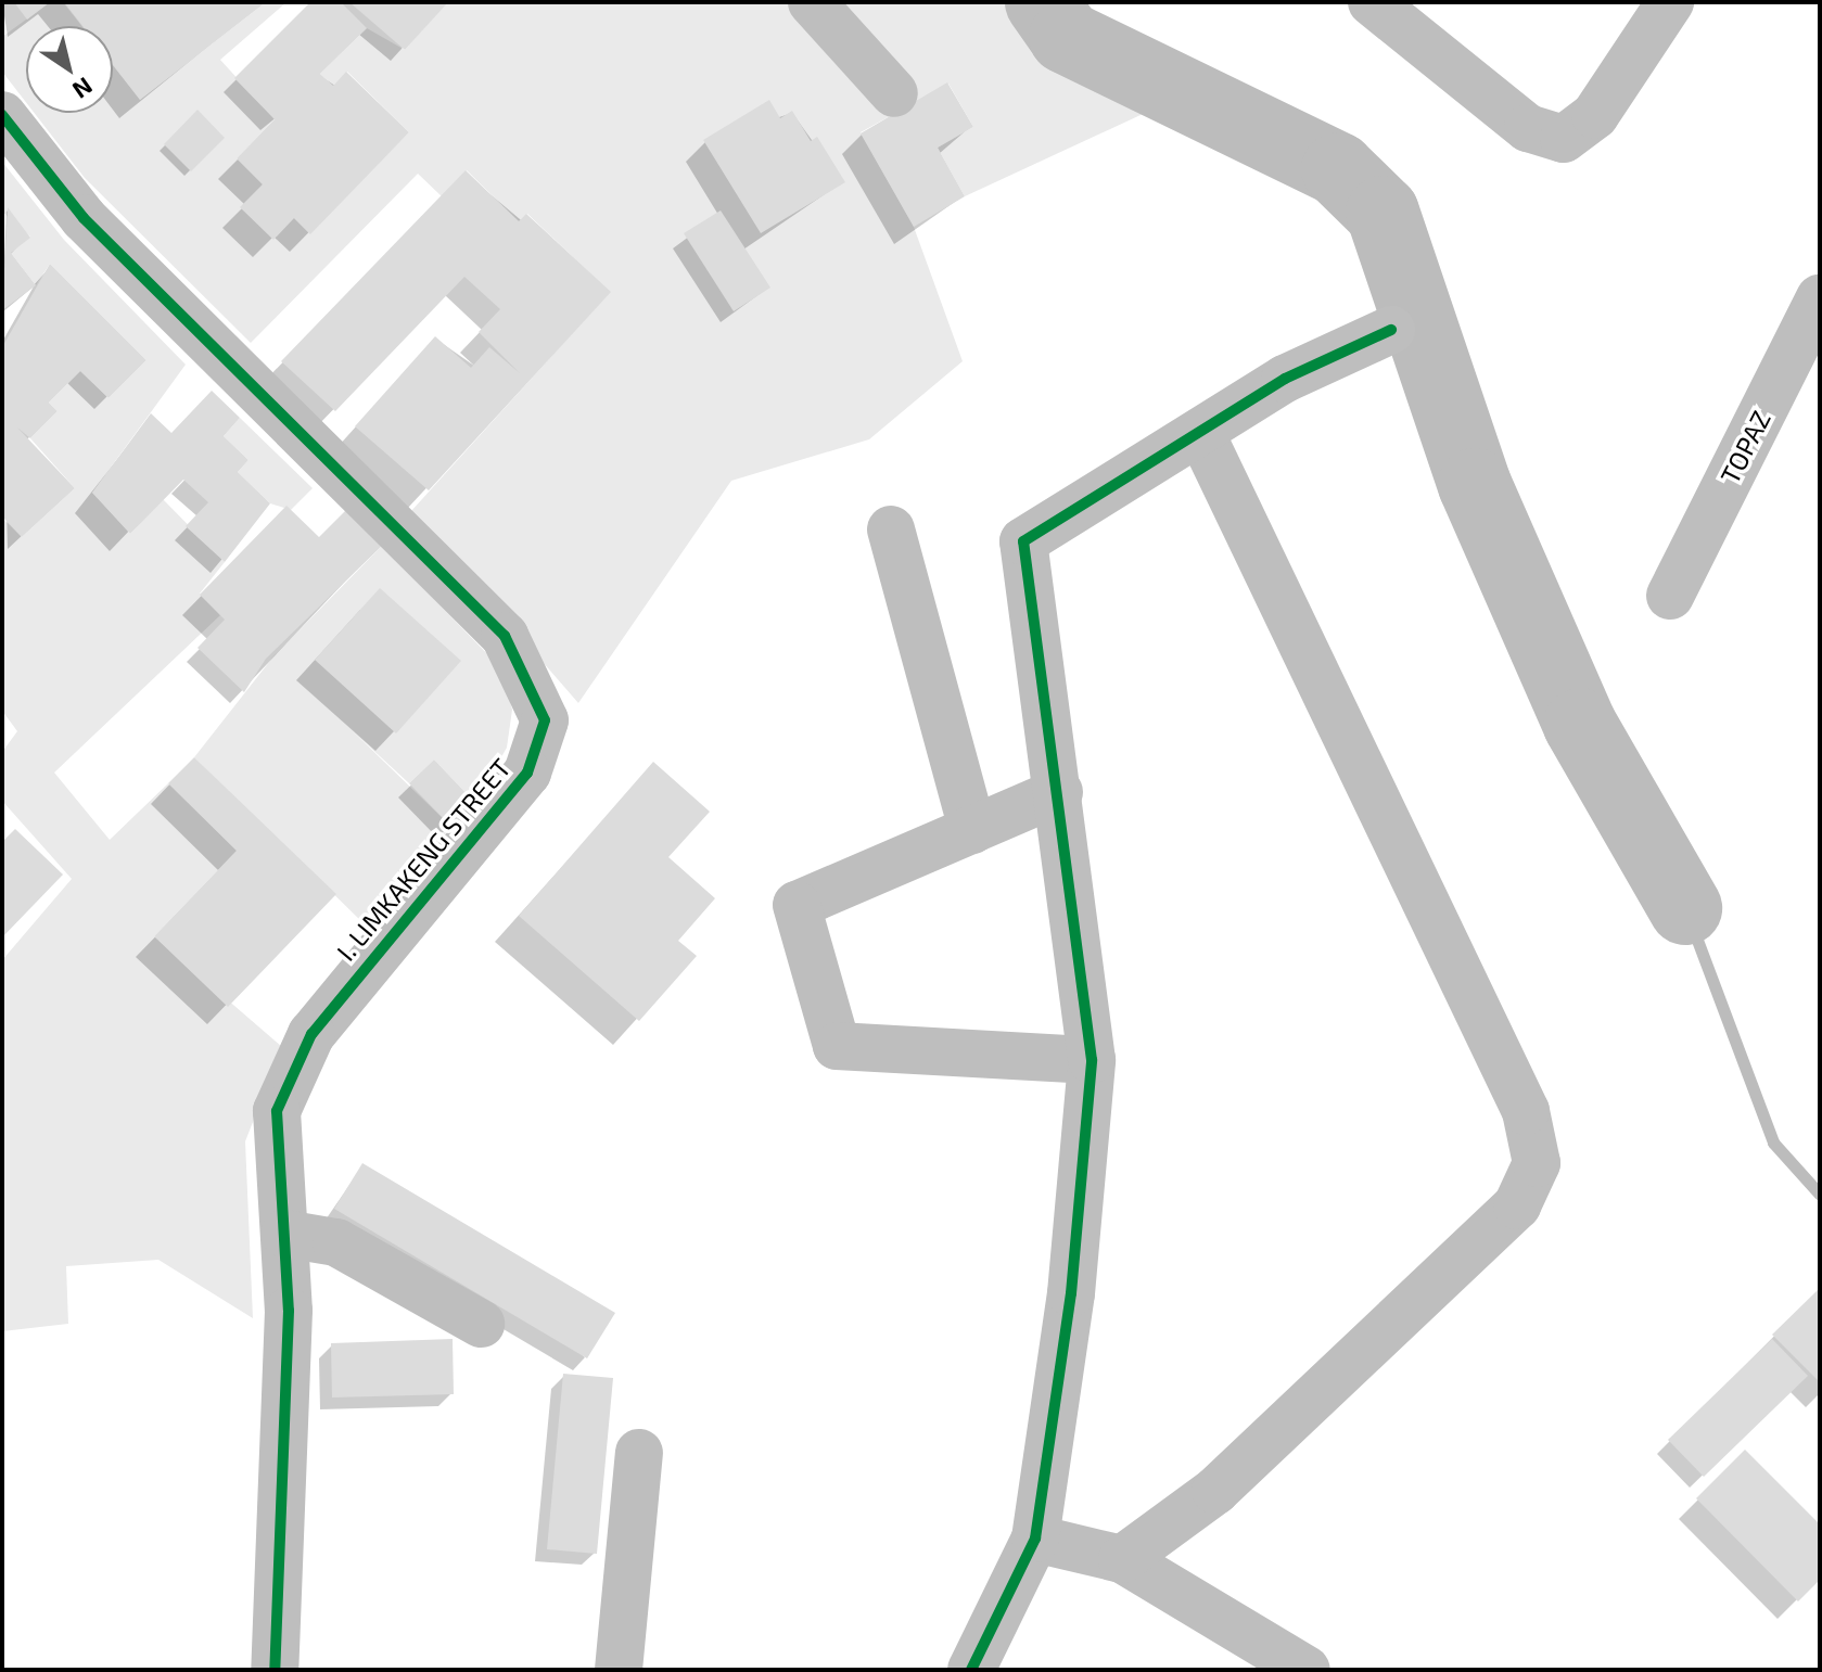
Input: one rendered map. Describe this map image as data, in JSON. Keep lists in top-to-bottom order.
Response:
{
  "streets": {
    "street": ["TOPAZ", "I. LIMKAKENG STREET"]
  },
  "north": "bottom right"
}
